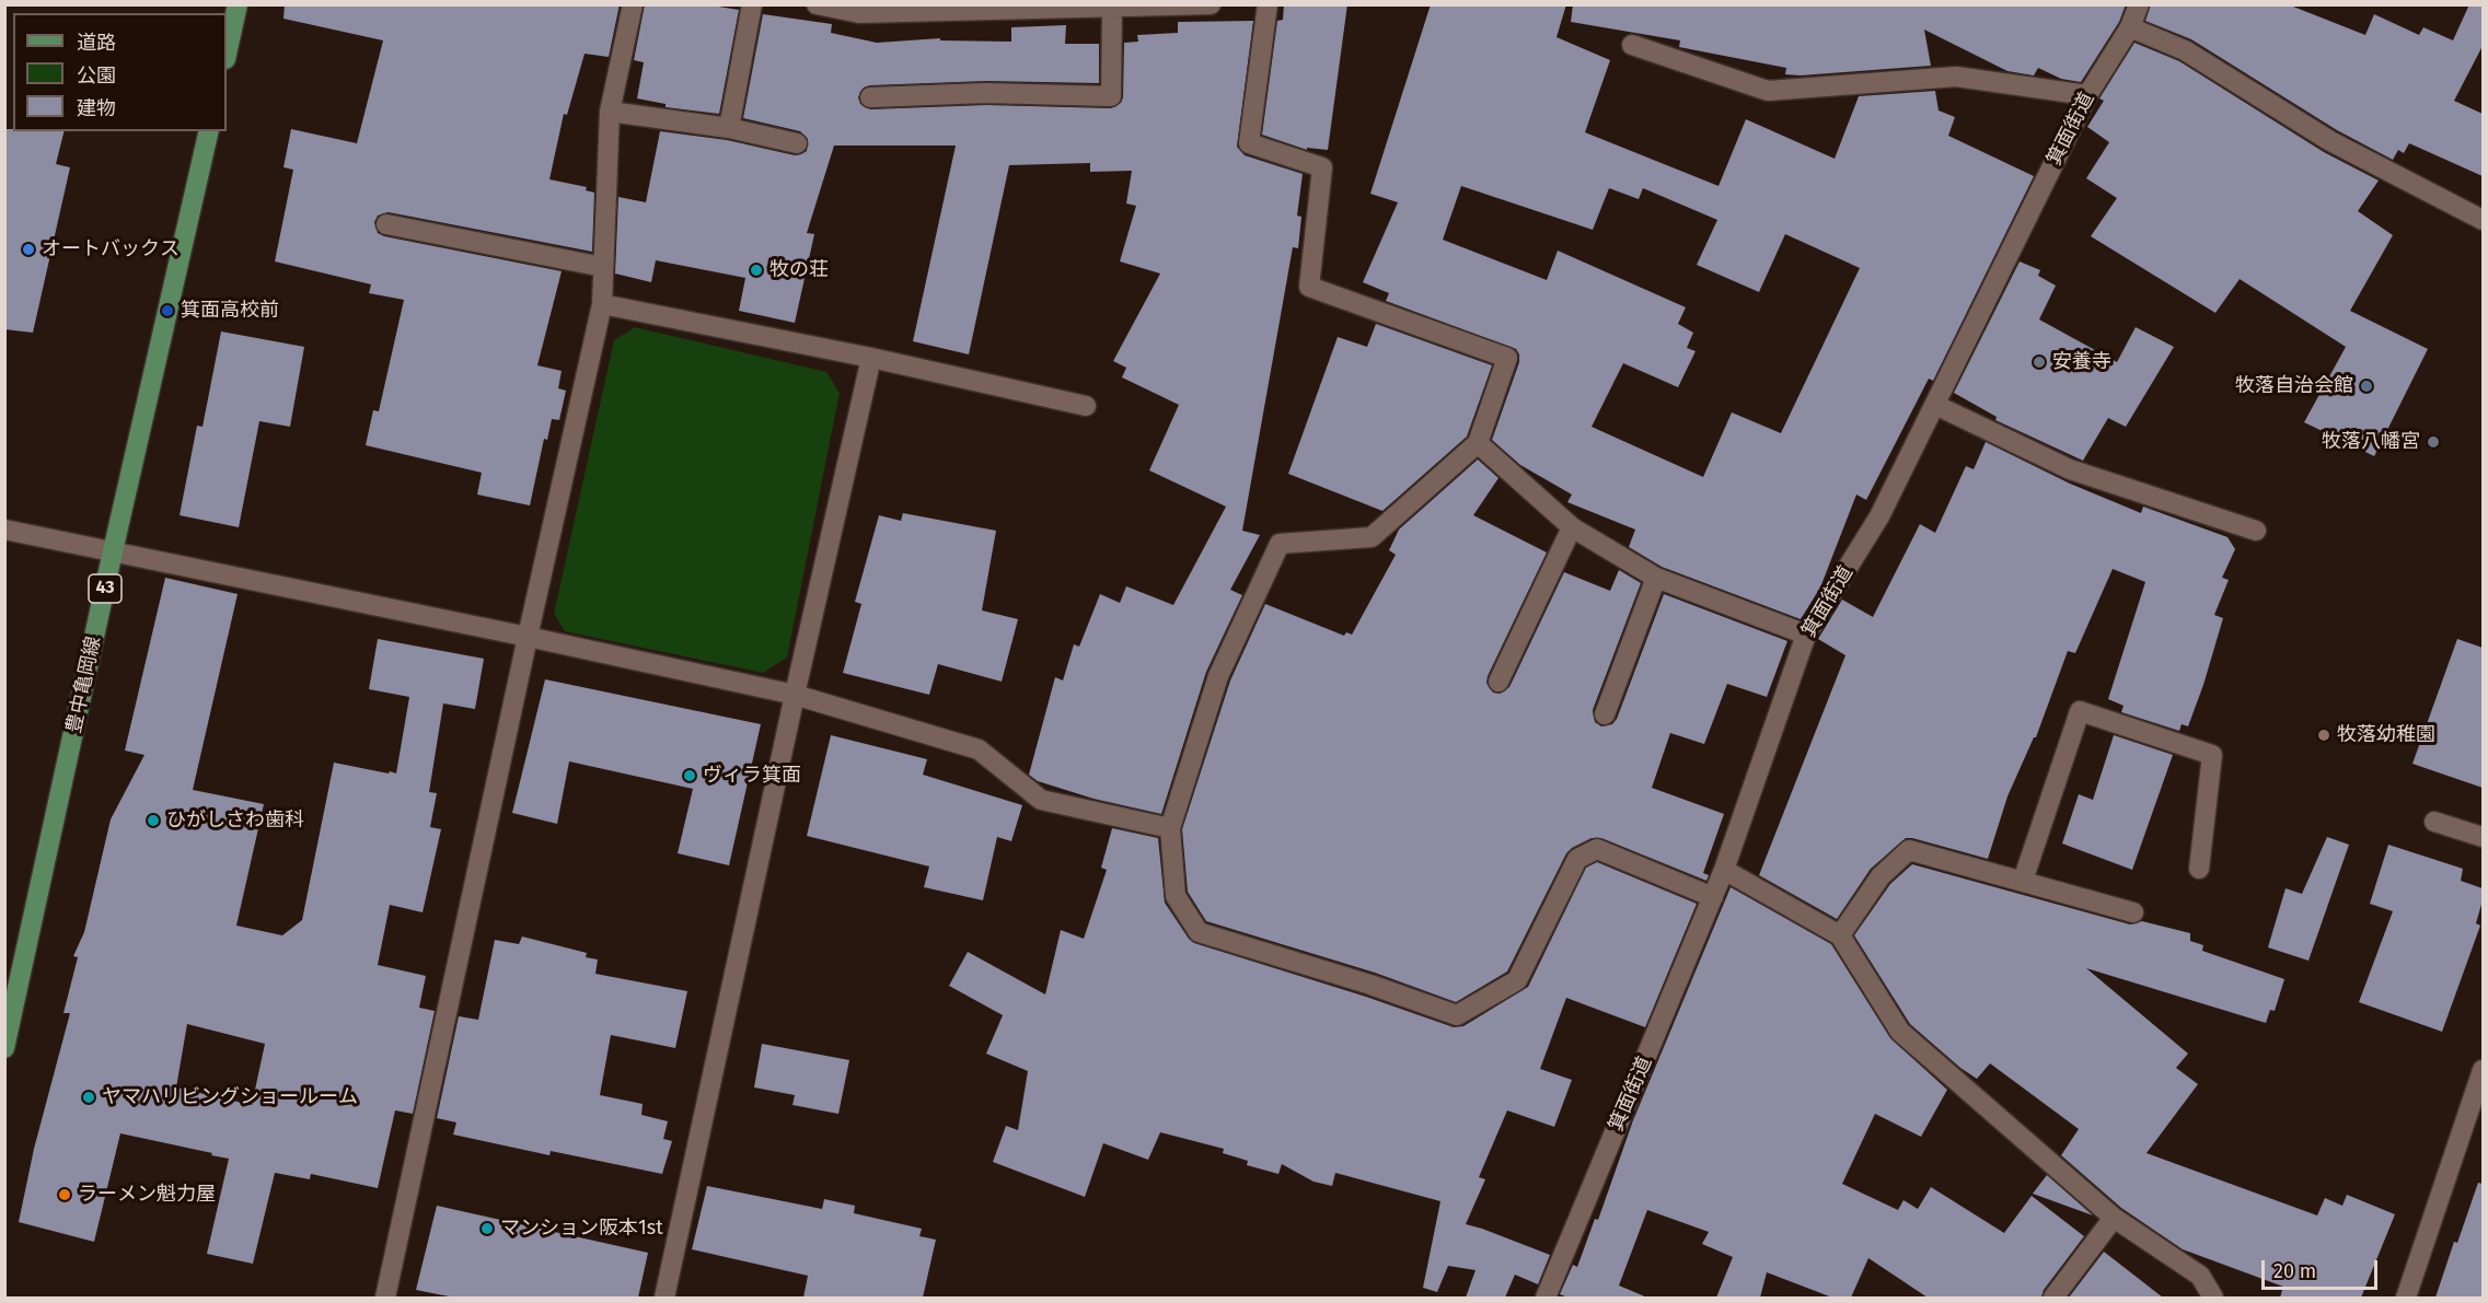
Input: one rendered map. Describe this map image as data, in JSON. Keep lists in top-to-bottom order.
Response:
{
  "streets": {
    "main road": ["43", "豊中亀岡線"],
    "street": ["箕面街道"]
  },
  "places": [
    "オートバックス",
    "牧の荘",
    "箕面高校前",
    "安養寺",
    "牧落自治会館",
    "牧落八幡宮",
    "牧落幼稚園",
    "ヴィラ箕面",
    "ひがしさわ歯科",
    "ヤマハリビングショールーム",
    "ラーメン魁力屋",
    "マンション阪本1st"
  ],
  "legend": ["道路", "公園", "建物"],
  "scale_bar": "20 m"
}
